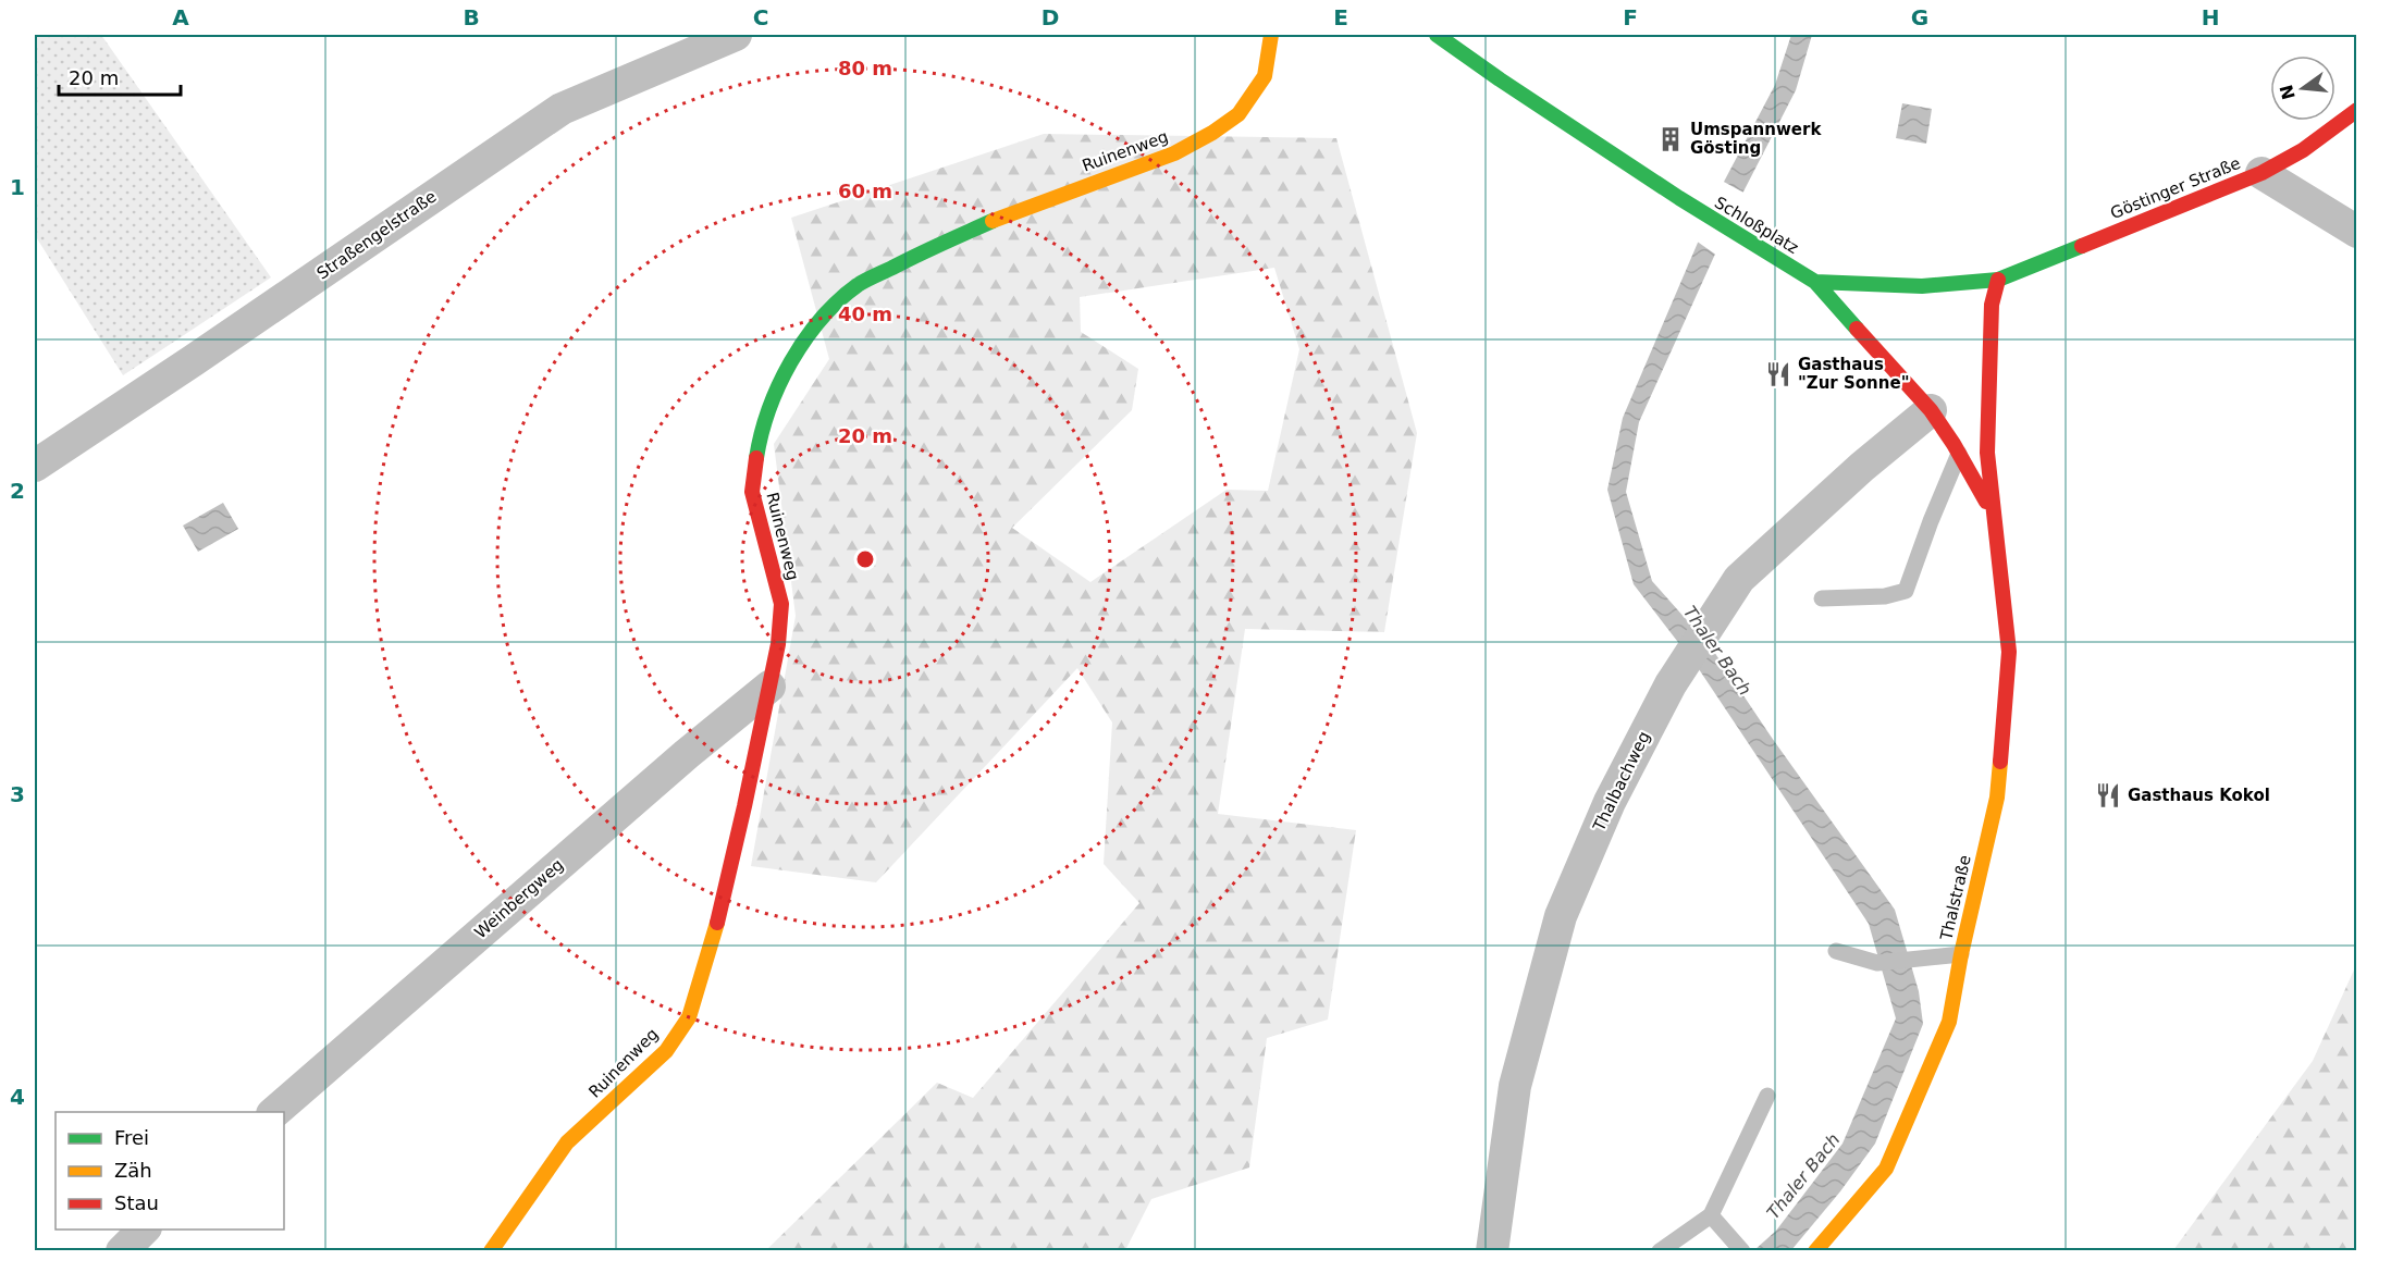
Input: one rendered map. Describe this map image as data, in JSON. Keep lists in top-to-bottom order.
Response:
{
  "streets": {
    "street": [
      "Ruinenweg",
      "Göstinger Straße",
      "Schloßplatz",
      "Straßengelstraße",
      "Thalbachweg",
      "Thalstraße",
      "Weinbergweg"
    ]
  },
  "crossings": [
    ["Ruinenweg", "Weinbergweg"],
    ["Göstinger Straße", "Schloßplatz"],
    ["Schloßplatz", "Thalbachweg"],
    ["Schloßplatz", "Thalstraße"]
  ],
  "water": ["Thaler Bach"],
  "places": {
    "building": ["Umspannwerk Gösting"],
    "restaurant": ["Gasthaus \"Zur Sonne\"", "Gasthaus Kokol"]
  },
  "legend": ["Frei", "Zäh", "Stau"],
  "scale_bar": "20 m",
  "north": "left",
  "grid": {
    "columns": [
      "A",
      "B",
      "C",
      "D",
      "E",
      "F",
      "G",
      "H"
    ],
    "rows": [
      "1",
      "2",
      "3",
      "4"
    ]
  },
  "rings": [
    "80 m",
    "60 m",
    "40 m",
    "20 m"
  ]
}
